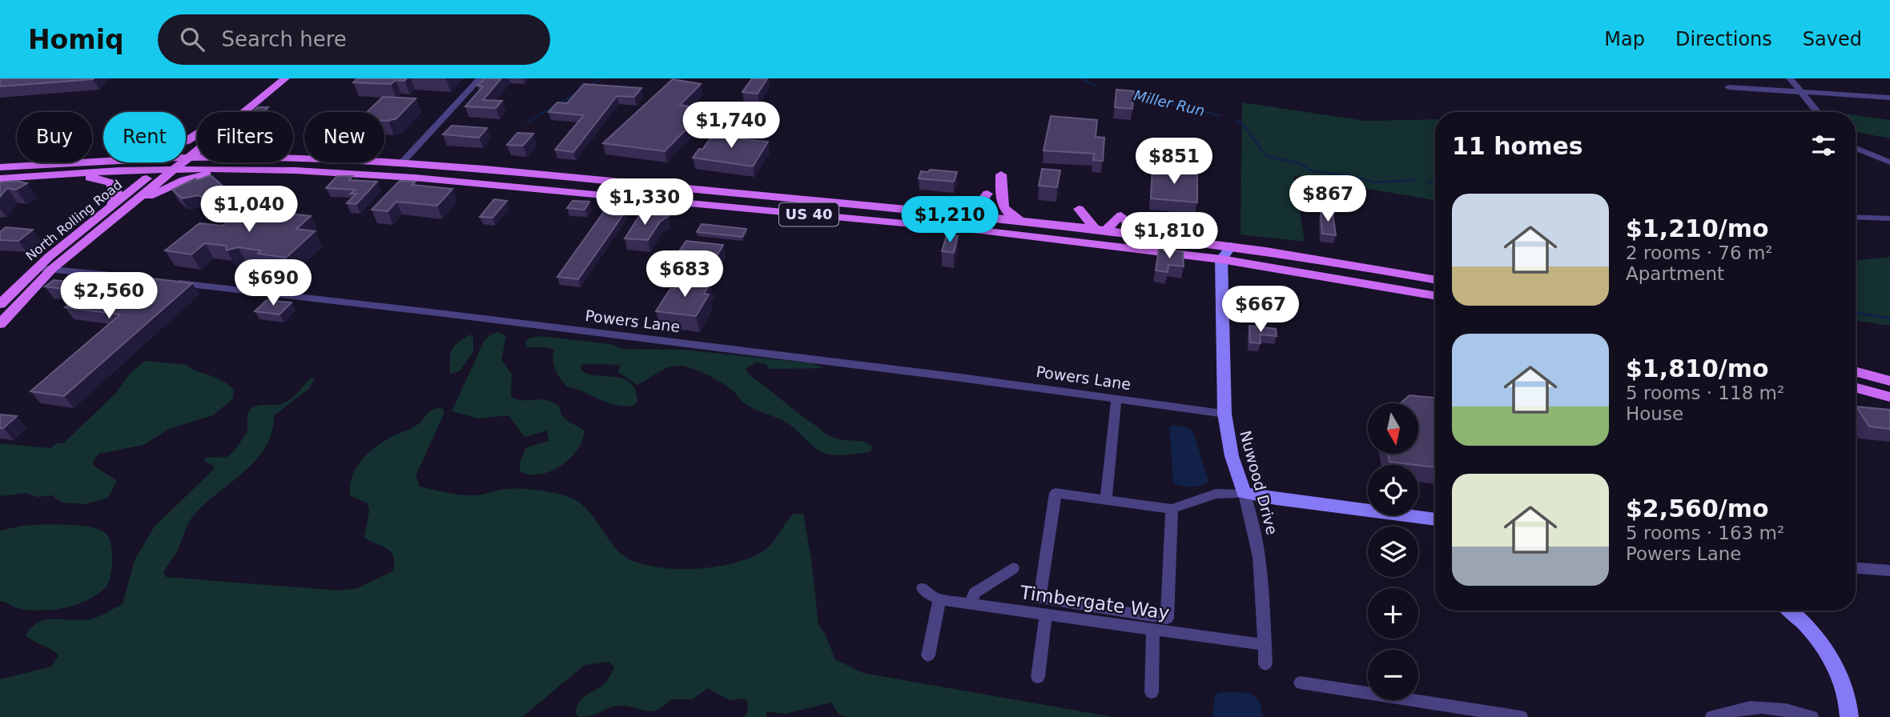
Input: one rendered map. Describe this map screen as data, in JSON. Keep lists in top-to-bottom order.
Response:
{
  "streets": {
    "main road": ["US 40", "North Rolling Road"],
    "street": ["Powers Lane", "Nuwood Drive", "Timbergate Way"]
  },
  "crossings": [
    ["US 40", "North Rolling Road"],
    ["US 40", "Nuwood Drive"],
    ["Powers Lane", "Nuwood Drive"],
    ["Nuwood Drive", "Timbergate Way"]
  ],
  "water": ["Miller Run"],
  "north": "bottom",
  "page": {
    "header": "Homiq",
    "search": "Search here",
    "nav": ["Map", "Directions", "Saved"],
    "price": [
      "$1,740",
      "$851",
      "$867",
      "$1,330",
      "$1,040",
      "$1,210",
      "$1,810",
      "$683",
      "$690",
      "$2,560",
      "$667"
    ],
    "chip": [
      "Buy",
      "Rent",
      "Filters",
      "New"
    ],
    "heading": "11 homes",
    "list": [
      {
        "name": "$1,210/mo",
        "note": "2 rooms · 76 m² · Apartment"
      },
      {
        "name": "$1,810/mo",
        "note": "5 rooms · 118 m² · House"
      },
      {
        "name": "$2,560/mo",
        "note": "5 rooms · 163 m² · Powers Lane"
      }
    ],
    "map_buttons": ["+", "−"]
  }
}
